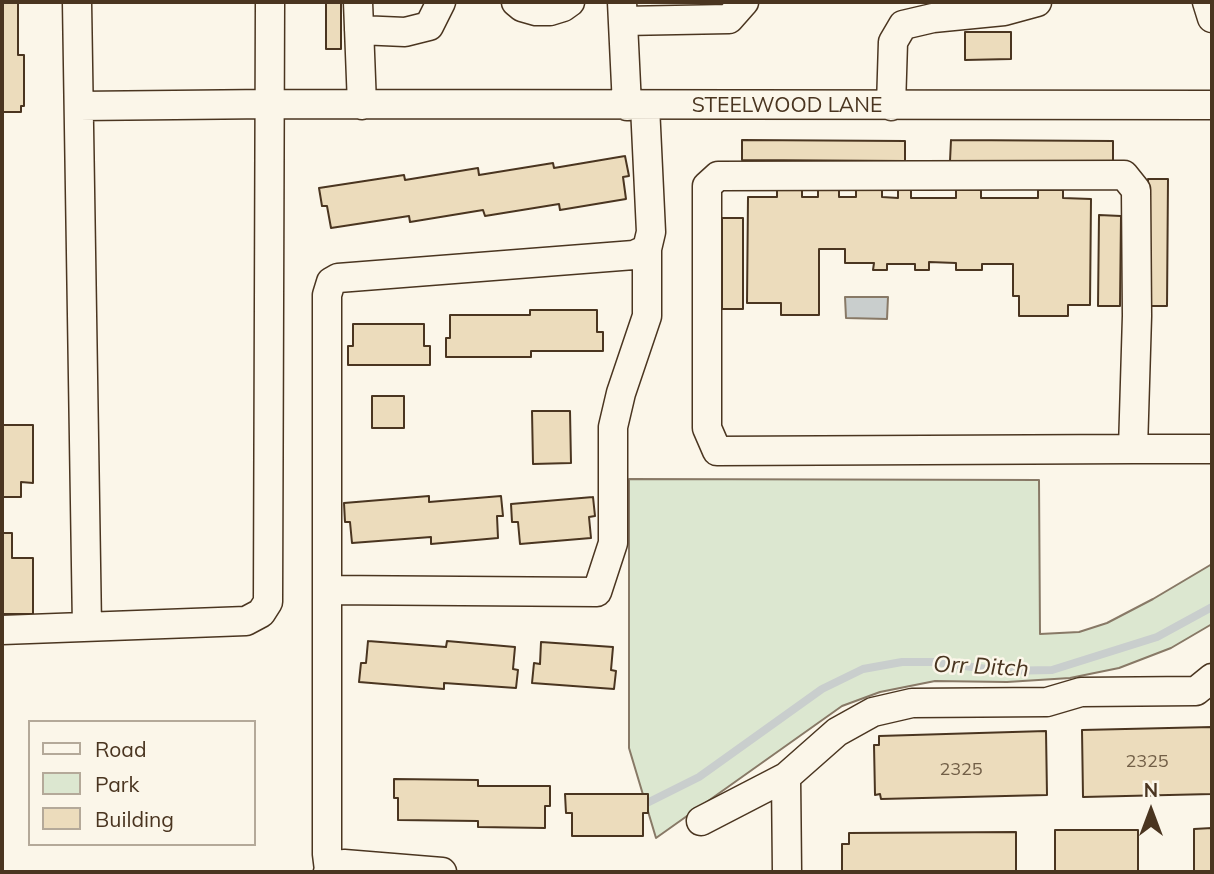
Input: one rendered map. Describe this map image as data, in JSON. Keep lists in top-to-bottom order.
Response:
{
  "streets": {
    "street": ["STEELWOOD LANE"]
  },
  "water": ["Orr Ditch"],
  "house_numbers": ["2325", "2325"],
  "legend": ["Road", "Park", "Building"],
  "north": "top"
}
